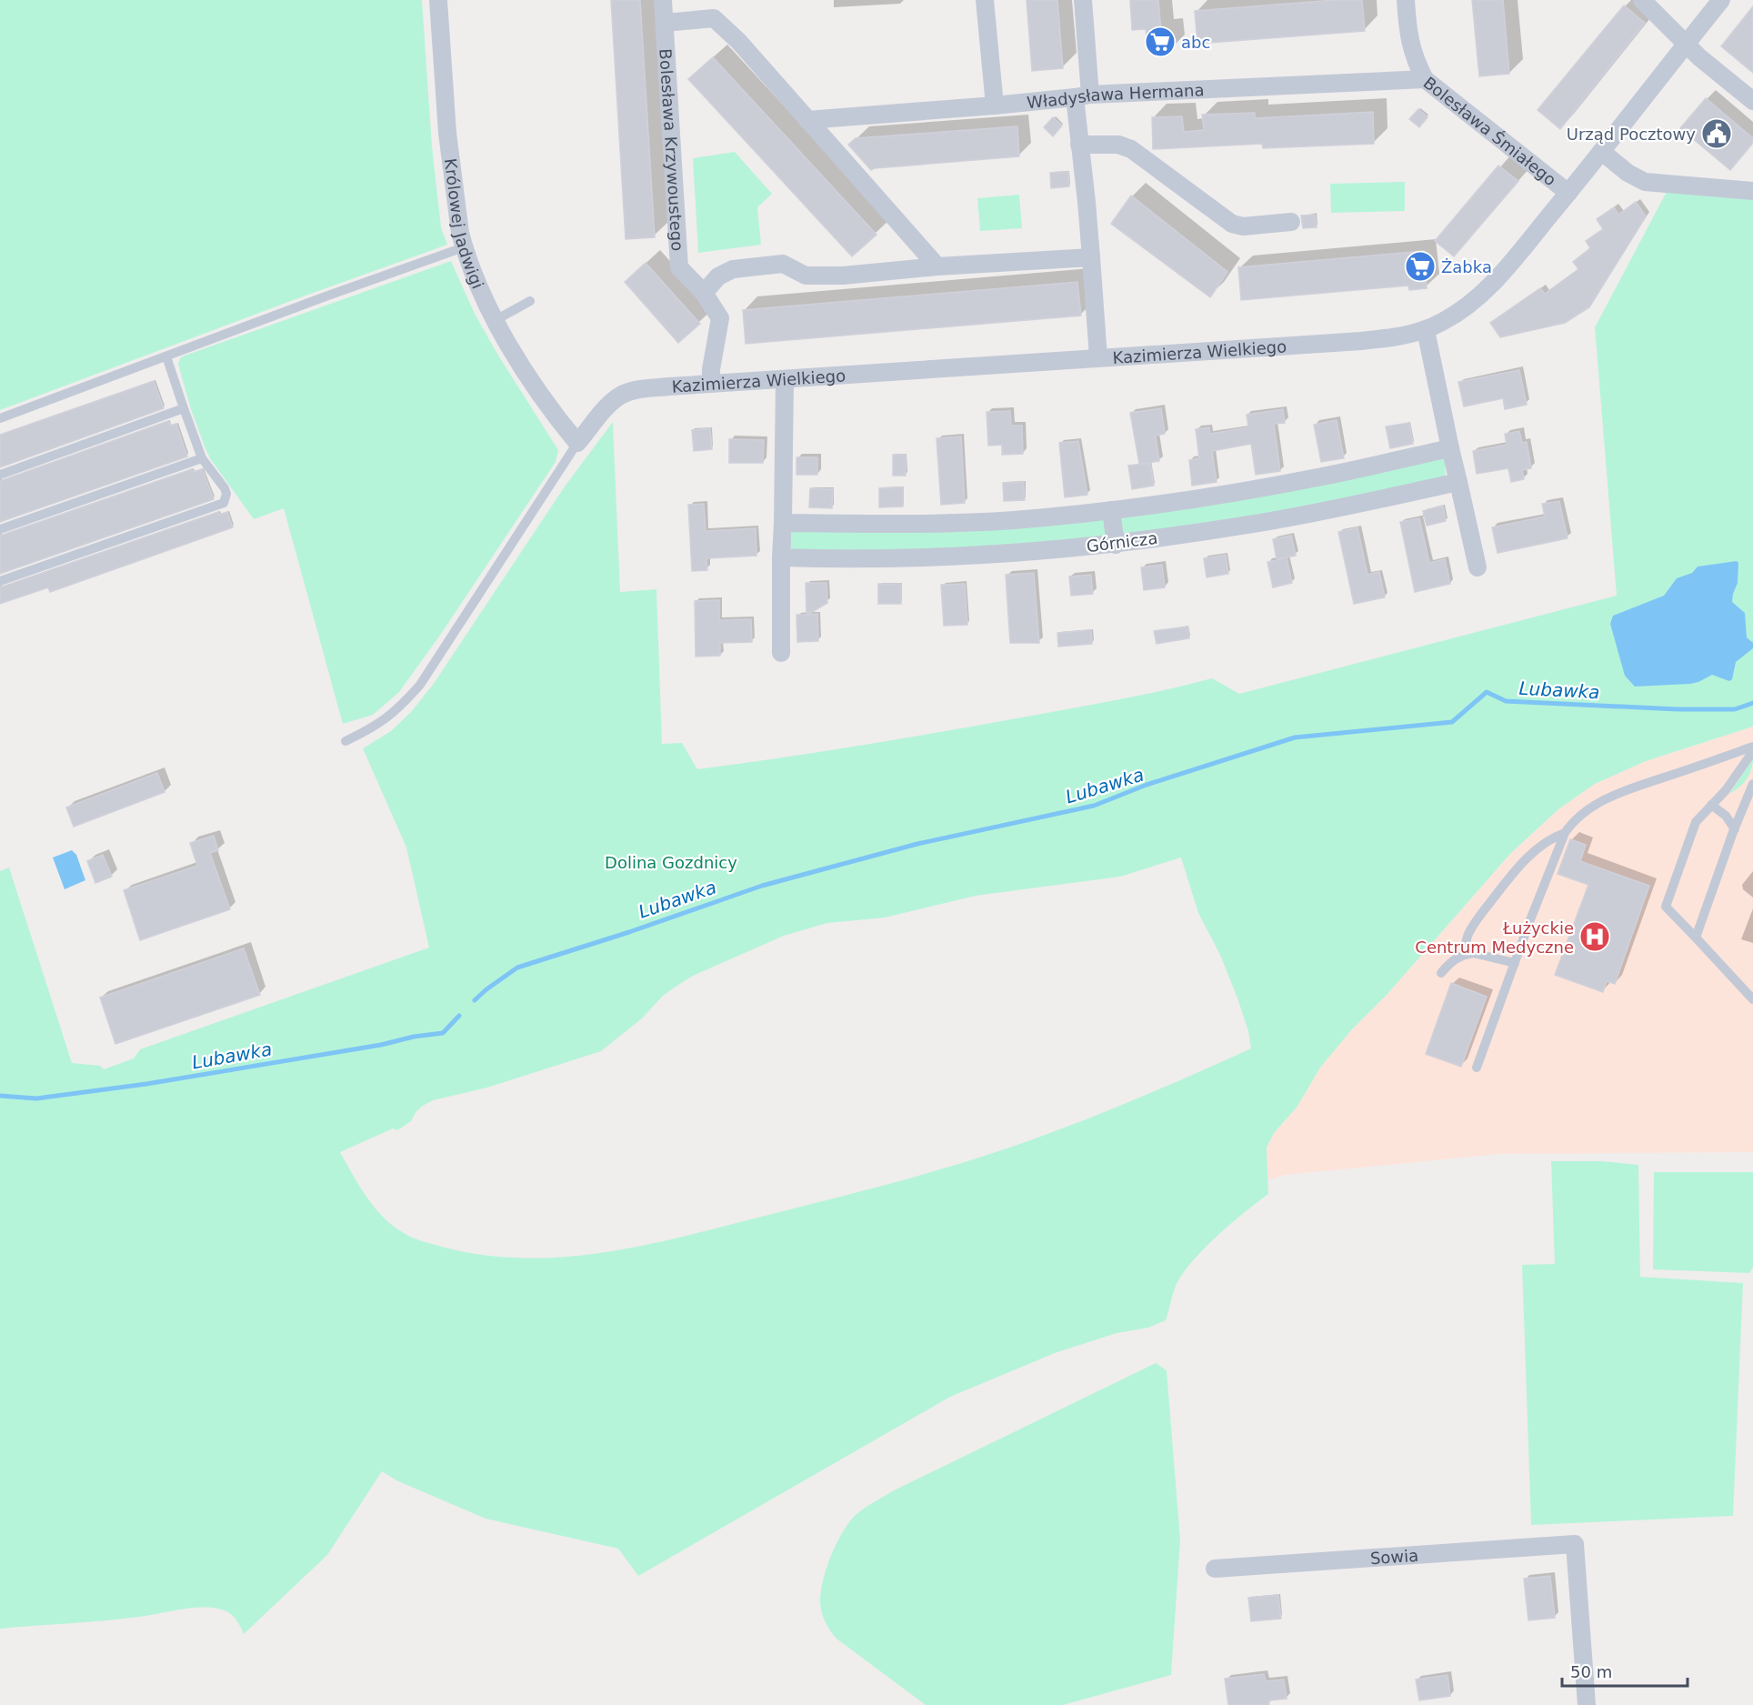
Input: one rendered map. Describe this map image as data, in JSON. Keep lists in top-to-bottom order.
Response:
{
  "streets": {
    "street": [
      "Władysława Hermana",
      "Bolesława Śmiałego",
      "Bolesława Krzywoustego",
      "Królowej Jadwigi",
      "Kazimierza Wielkiego",
      "Górnicza",
      "Sowia"
    ]
  },
  "crossings": [
    ["Władysława Hermana", "Bolesława Śmiałego"],
    ["Bolesława Śmiałego", "Kazimierza Wielkiego"],
    ["Bolesława Krzywoustego", "Kazimierza Wielkiego"],
    ["Królowej Jadwigi", "Kazimierza Wielkiego"]
  ],
  "water": ["Lubawka"],
  "parks": ["Dolina Gozdnicy"],
  "places": {
    "supermarket": ["abc", "Żabka"],
    "public building": ["Urząd Pocztowy"],
    "hospital": ["Łużyckie Centrum Medyczne"]
  },
  "scale_bar": "50 m"
}
